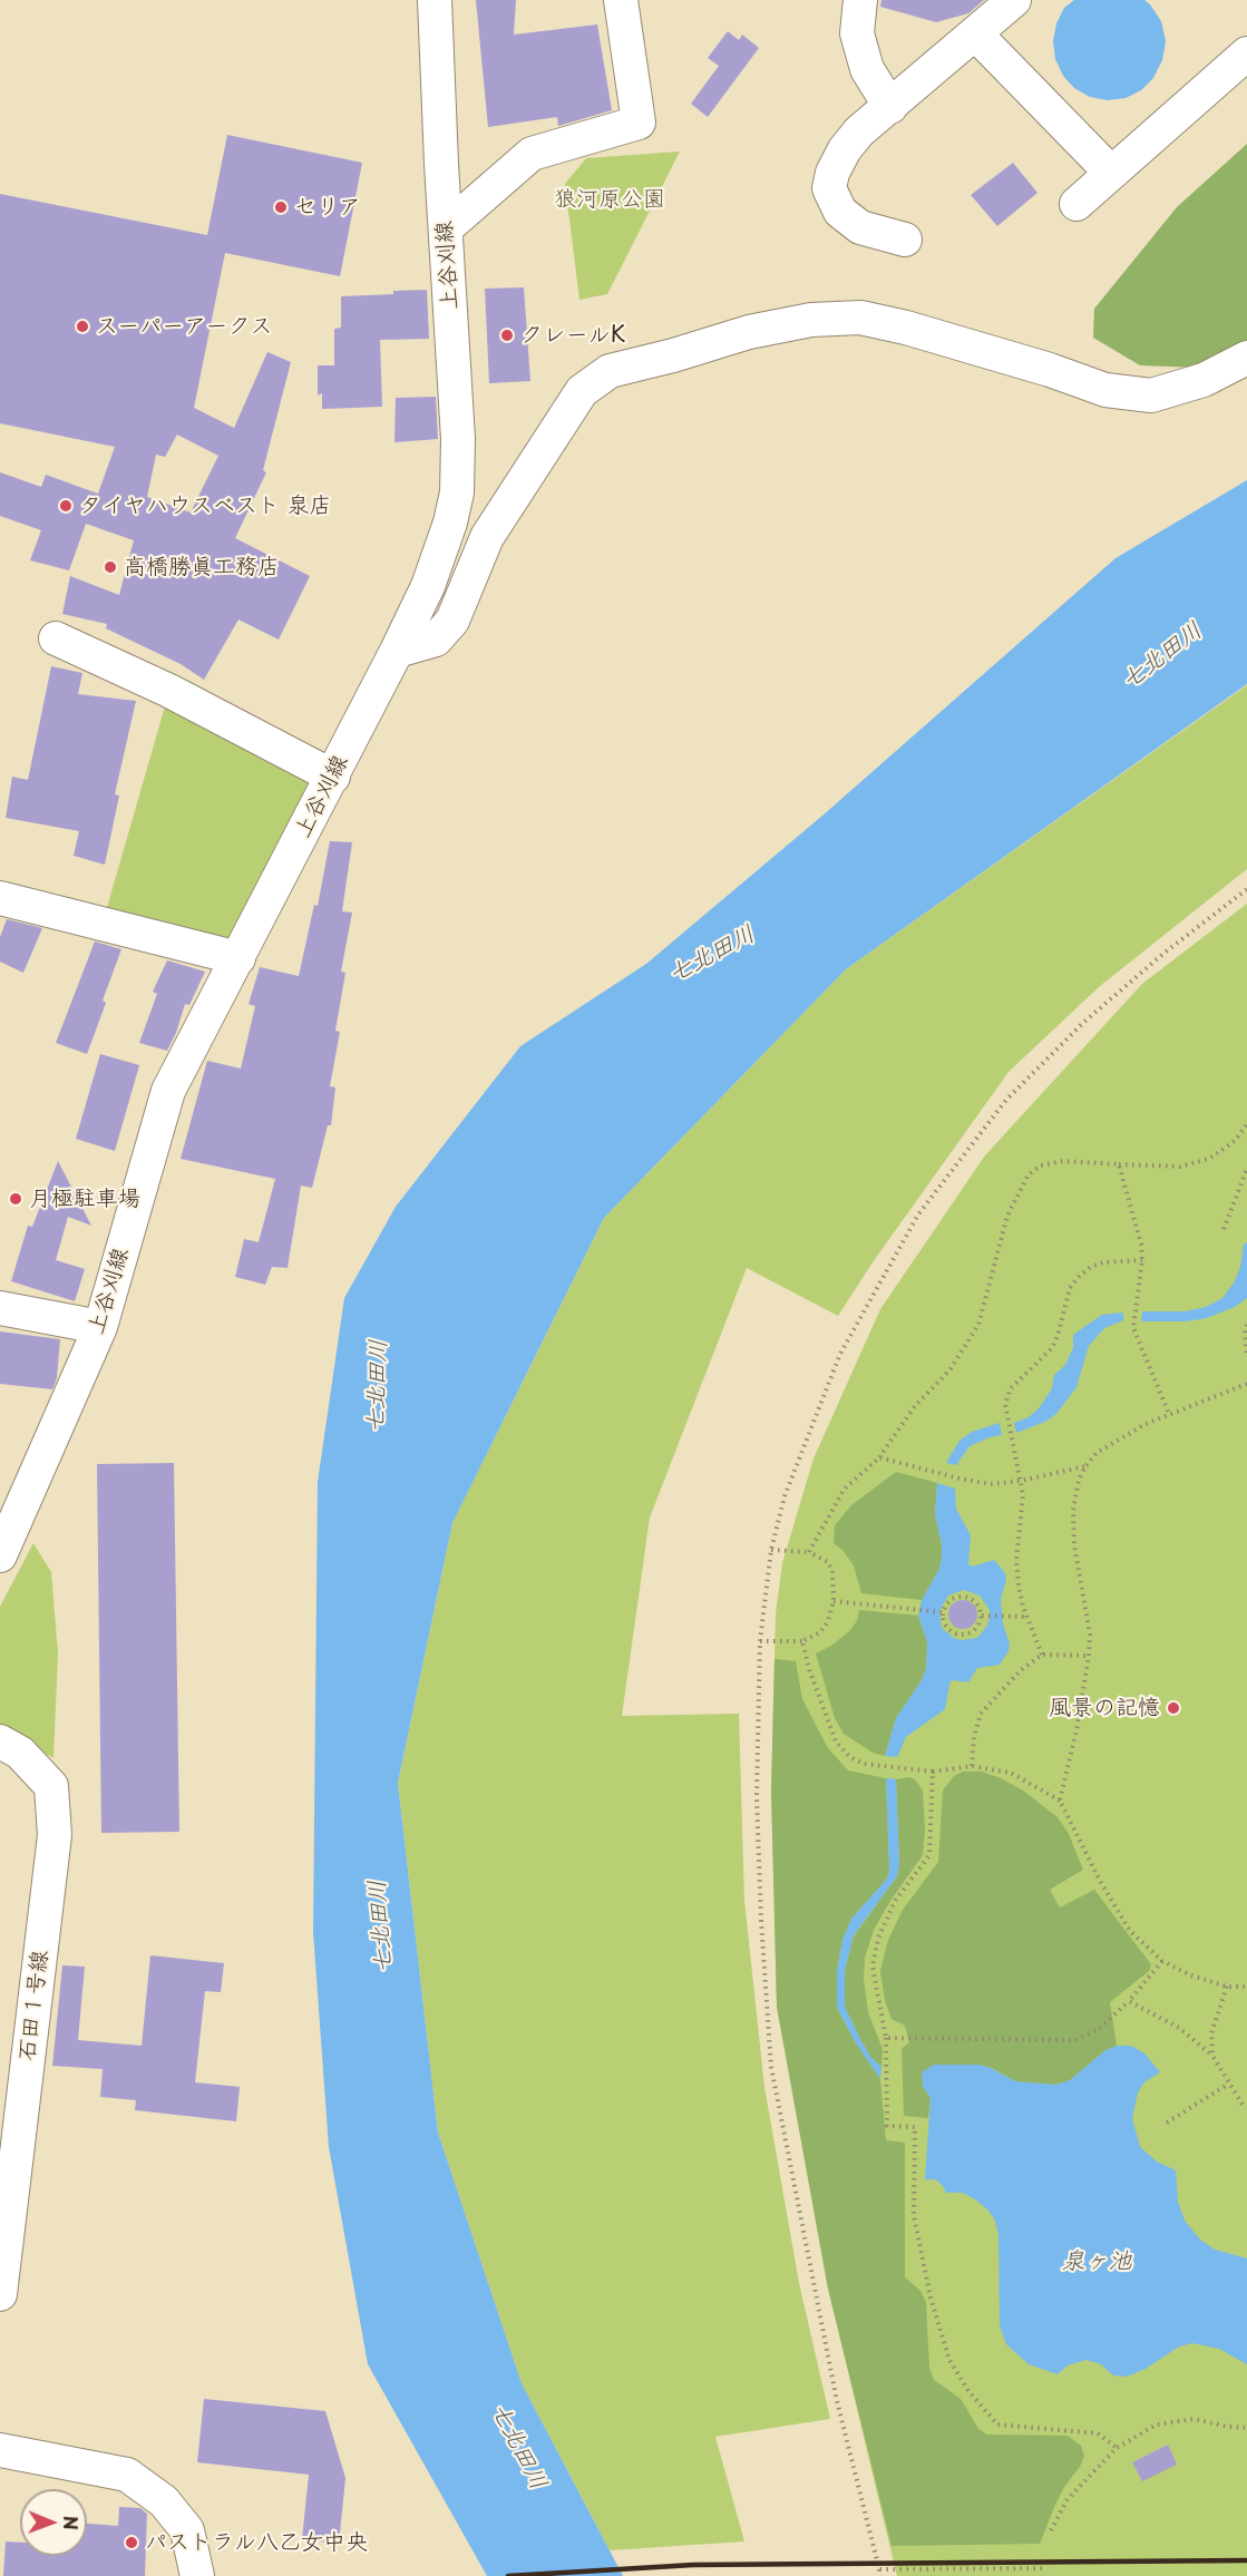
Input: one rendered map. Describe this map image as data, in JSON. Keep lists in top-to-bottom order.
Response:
{
  "streets": {
    "street": ["上谷刈線", "石田１号線"]
  },
  "water": ["七北田川", "泉ヶ池"],
  "parks": ["狼河原公園"],
  "places": [
    "セリア",
    "スーパーアークス",
    "クレールK",
    "タイヤハウスベスト 泉店",
    "高橋勝眞工務店",
    "月極駐車場",
    "風景の記憶",
    "パストラル八乙女中央"
  ],
  "north": "right"
}
